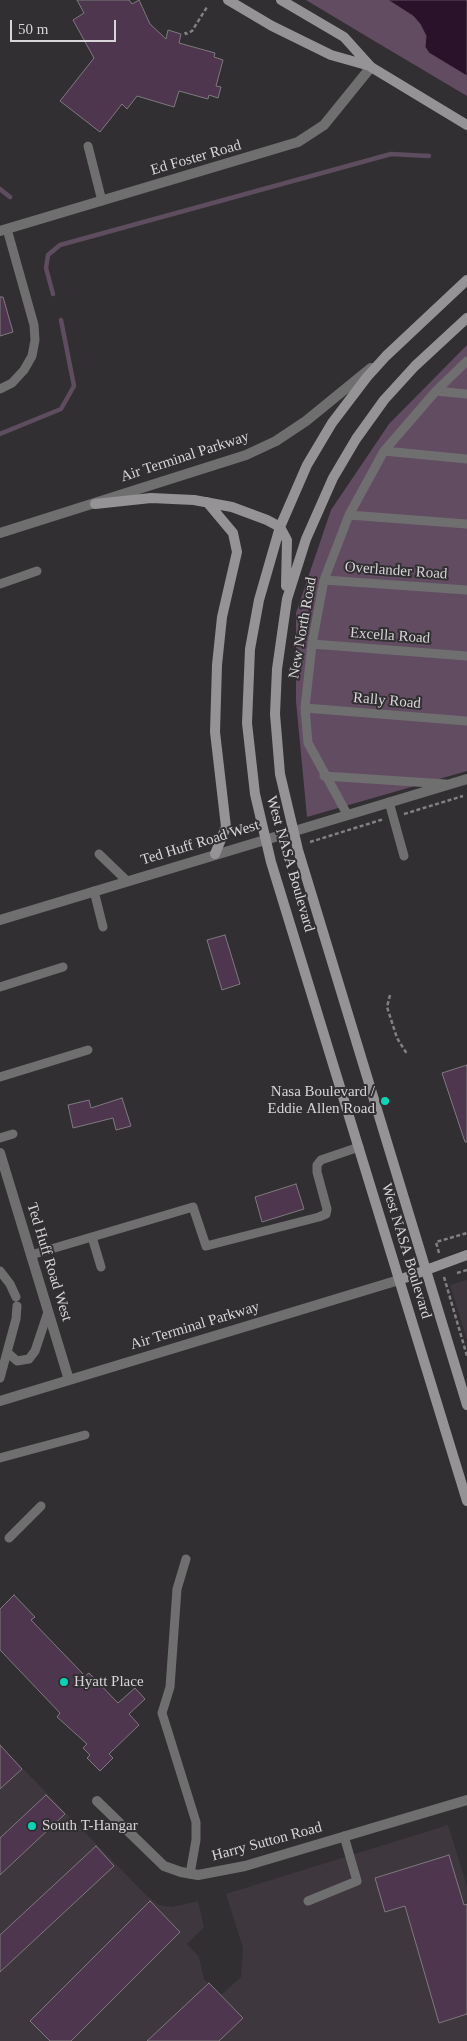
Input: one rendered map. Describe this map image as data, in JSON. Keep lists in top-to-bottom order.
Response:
{
  "streets": {
    "main road": ["West NASA Boulevard"],
    "street": [
      "Ed Foster Road",
      "Air Terminal Parkway",
      "Ted Huff Road West",
      "Harry Sutton Road"
    ],
    "lane": [
      "Overlander Road",
      "New North Road",
      "Excella Road",
      "Rally Road"
    ]
  },
  "crossings": [
    ["Air Terminal Parkway", "Ted Huff Road West"],
    ["Air Terminal Parkway", "West NASA Boulevard"],
    ["Overlander Road", "New North Road"],
    ["New North Road", "Excella Road"],
    ["New North Road", "Rally Road"],
    ["New North Road", "Ted Huff Road West"],
    ["Ted Huff Road West", "West NASA Boulevard"]
  ],
  "places": ["Nasa Boulevard / Eddie Allen Road", "Hyatt Place", "South T-Hangar"],
  "scale_bar": "50 m"
}
